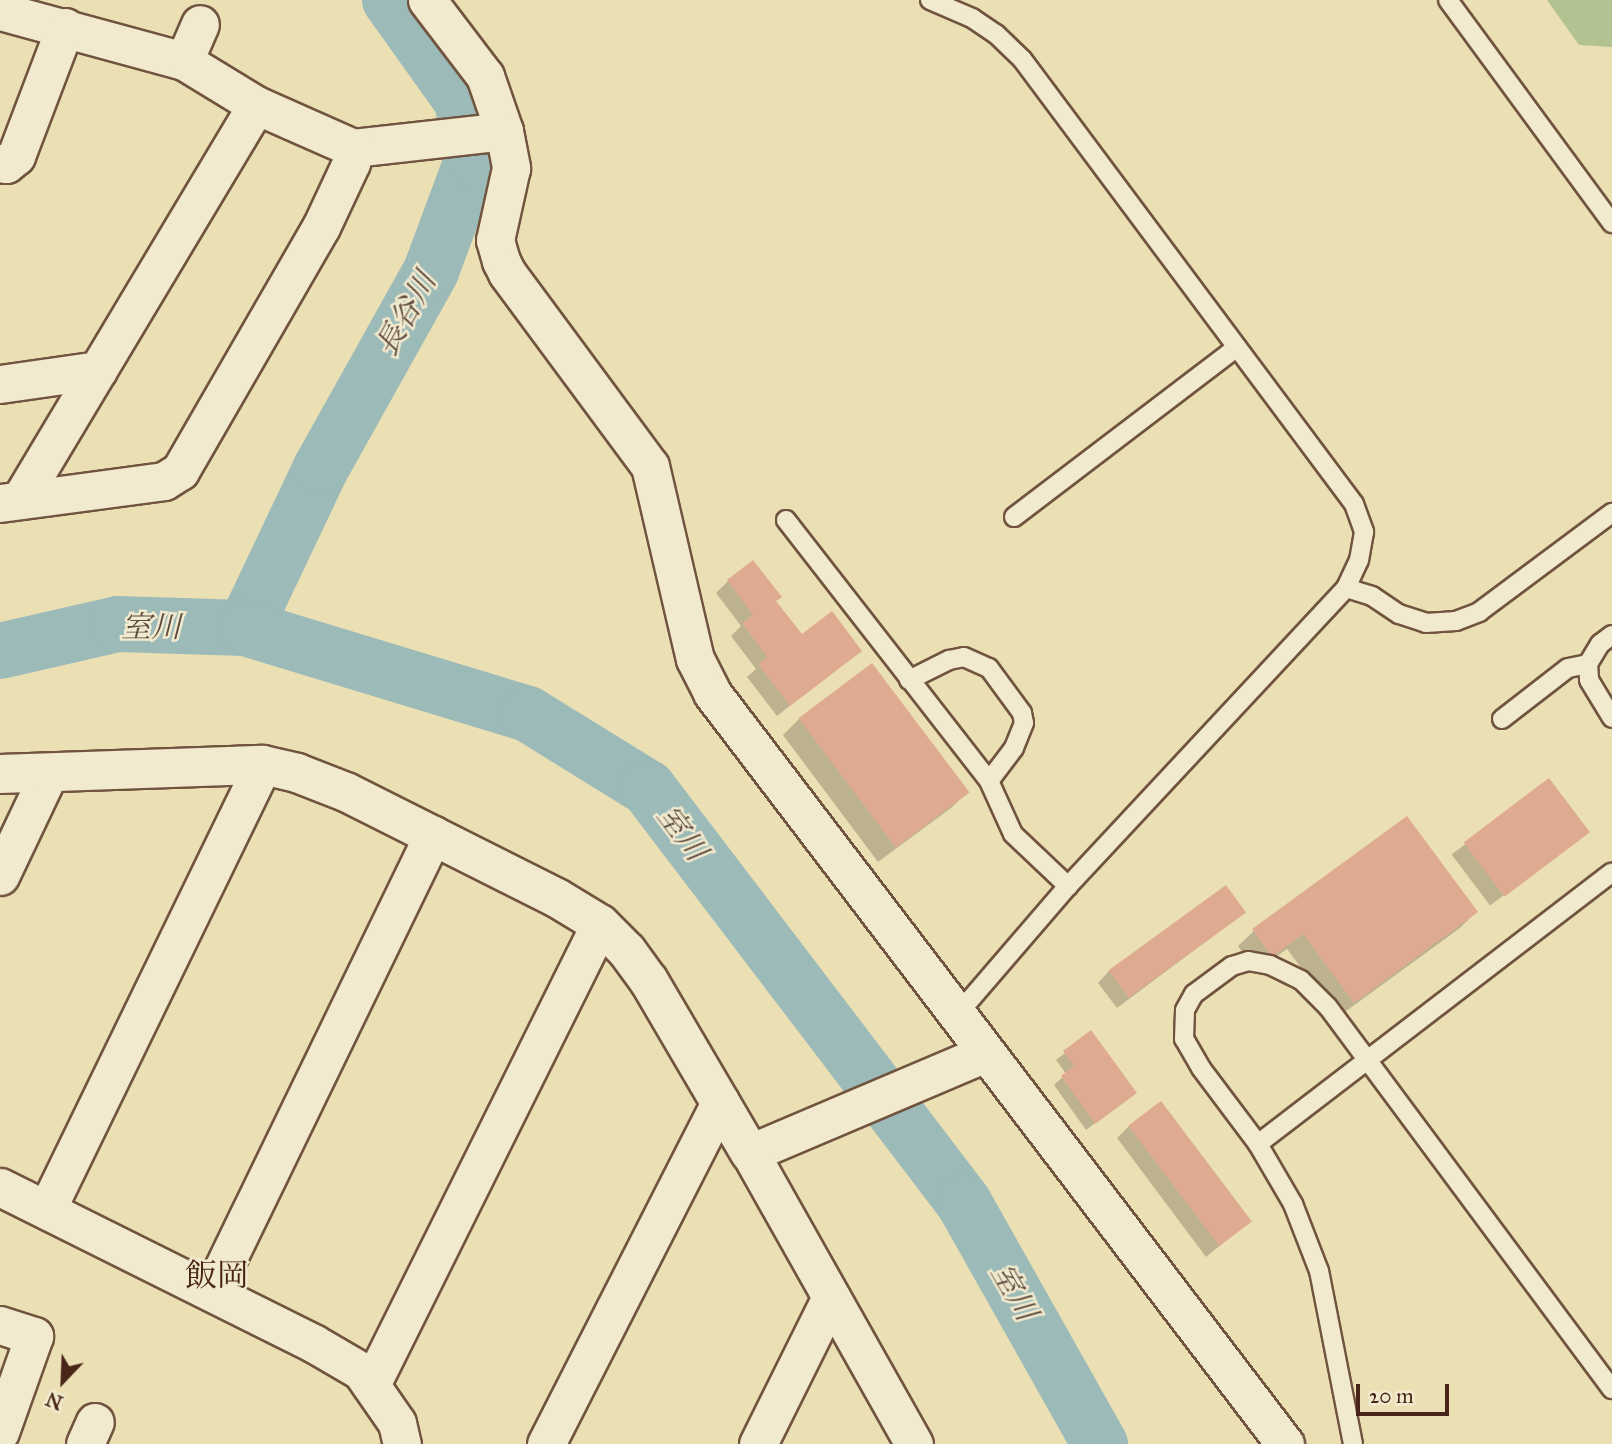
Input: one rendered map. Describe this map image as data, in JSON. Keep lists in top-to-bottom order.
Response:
{
  "districts": ["飯岡"],
  "water": ["長谷川", "室川"],
  "scale_bar": "20 m",
  "north": "bottom left"
}
